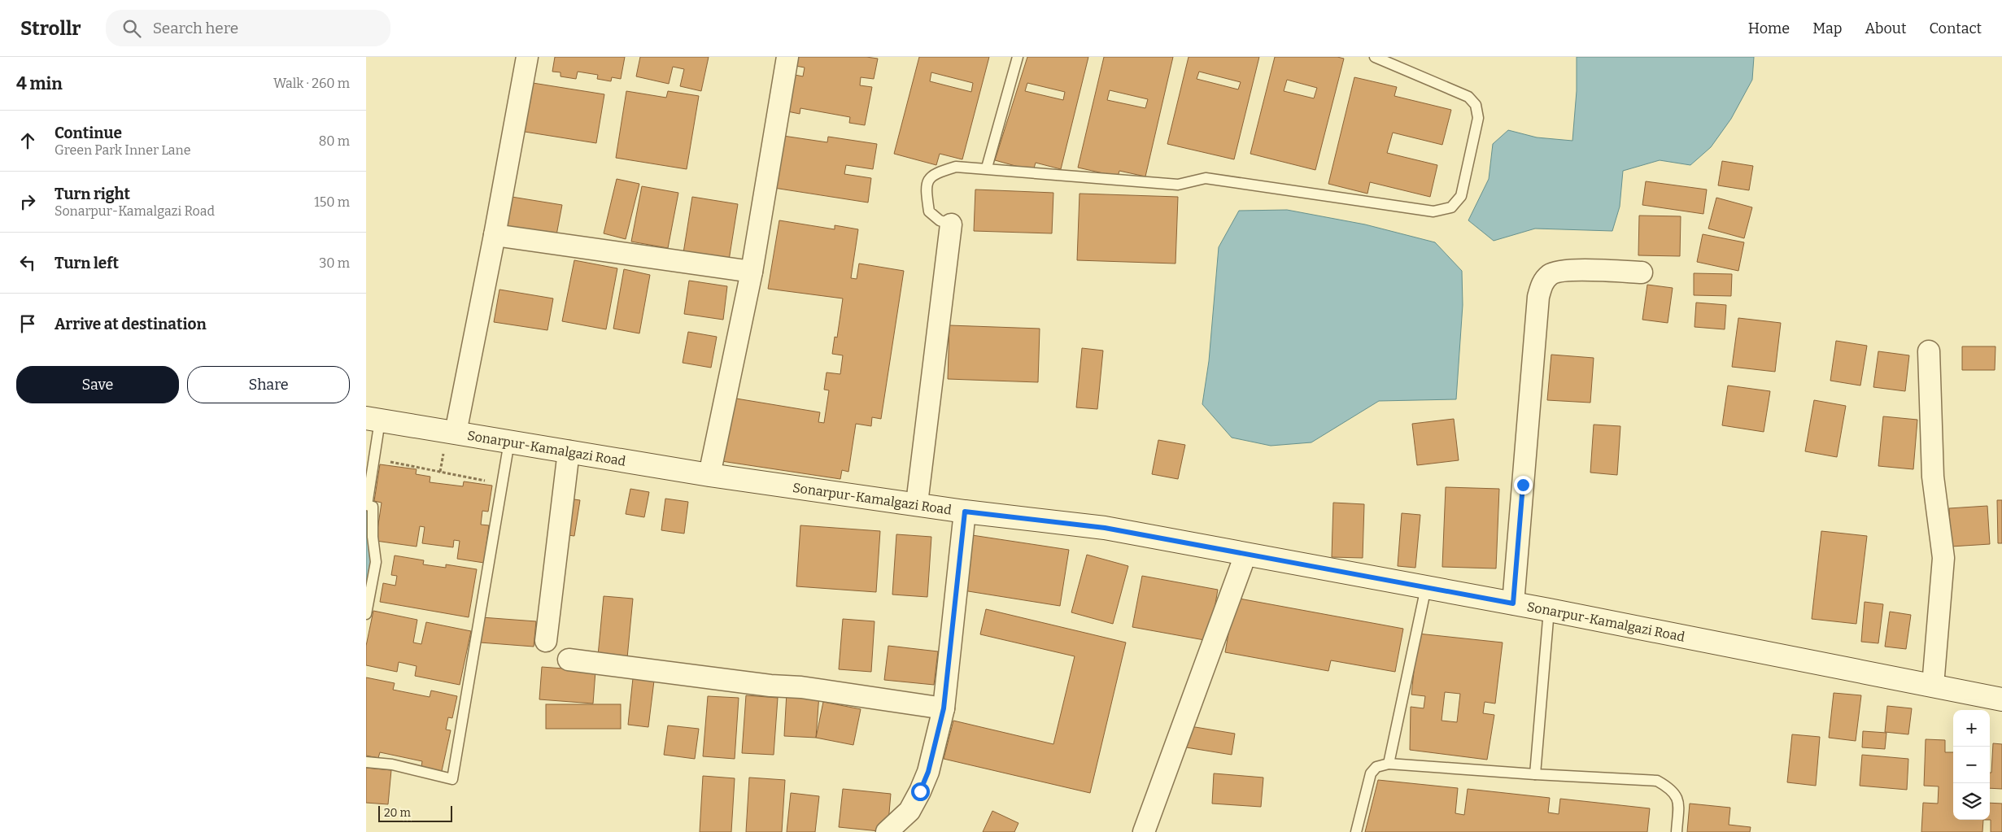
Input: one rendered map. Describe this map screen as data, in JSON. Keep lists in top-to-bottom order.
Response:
{
  "streets": {
    "main road": ["Sonarpur-Kamalgazi Road"]
  },
  "scale_bar": "20 m",
  "page": {
    "header": "Strollr",
    "search": "Search here",
    "nav": [
      "Home",
      "Map",
      "About",
      "Contact"
    ],
    "heading": ["4 min", "Walk · 260 m"],
    "list": [
      ["Continue", "Green Park Inner Lane", "80 m"],
      ["Turn right", "Sonarpur-Kamalgazi Road", "150 m"],
      ["Turn left", "30 m"],
      "Arrive at destination"
    ],
    "buttons": ["Save", "Share"],
    "map_buttons": ["+", "−"],
    "scale": "20 m"
  }
}
